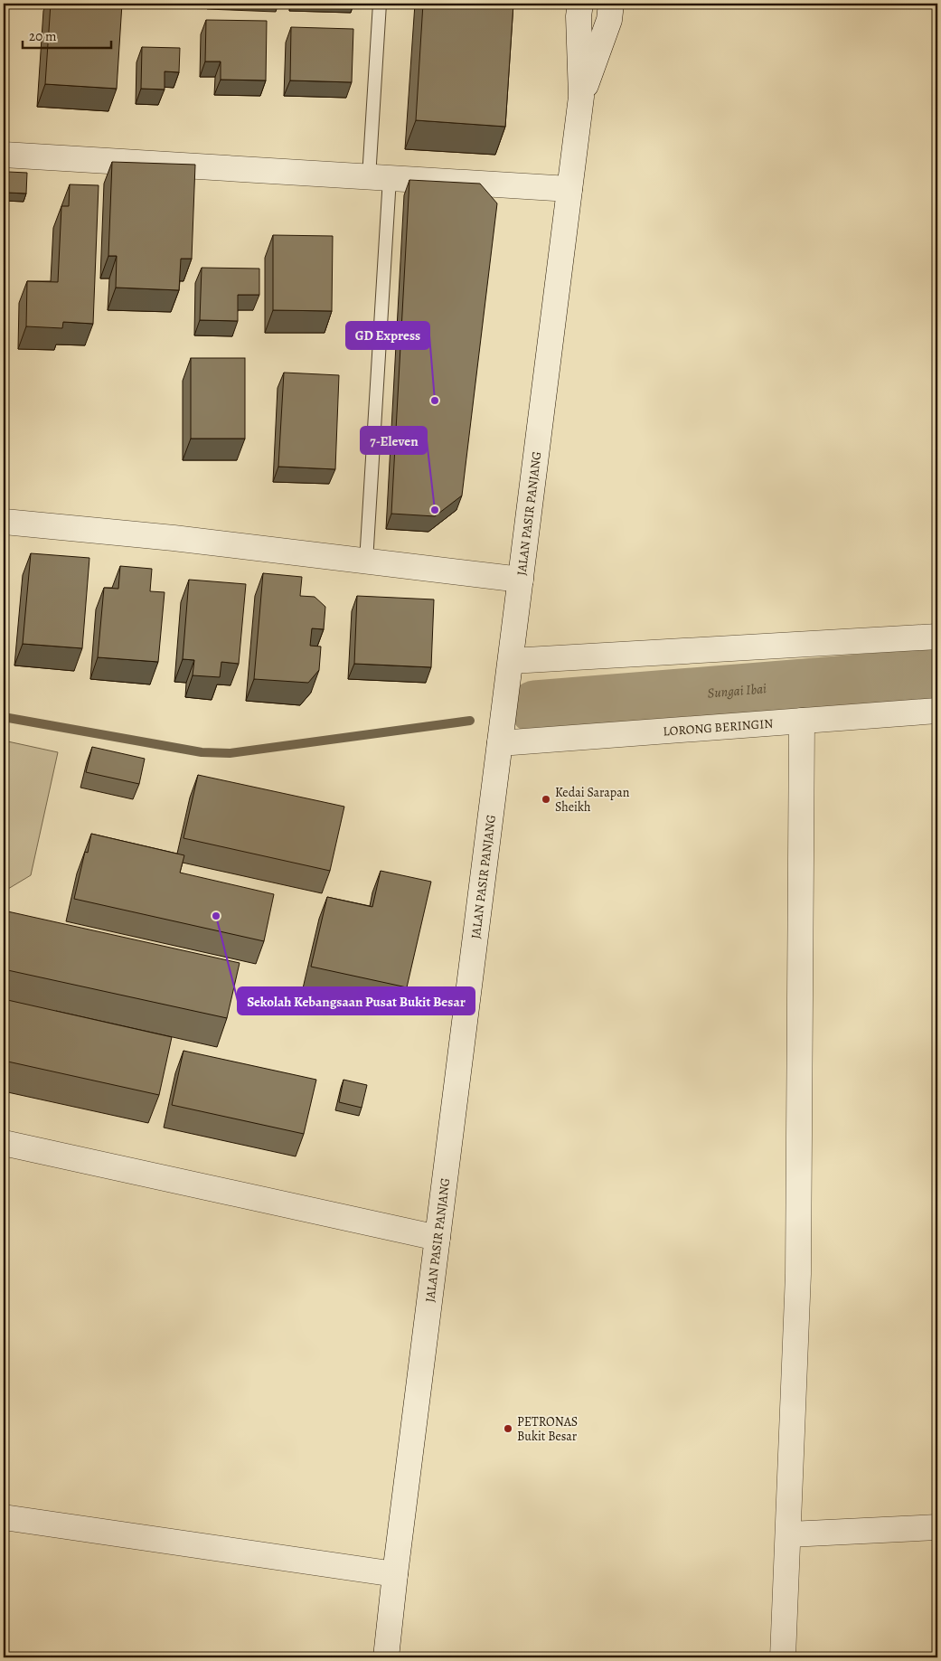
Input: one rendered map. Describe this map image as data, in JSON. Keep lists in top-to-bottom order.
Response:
{
  "streets": {
    "street": ["JALAN PASIR PANJANG", "LORONG BERINGIN"]
  },
  "crossings": [
    ["JALAN PASIR PANJANG", "LORONG BERINGIN"]
  ],
  "water": ["Sungai Ibai"],
  "places": [
    "GD Express",
    "7-Eleven",
    "Kedai Sarapan Sheikh",
    "Sekolah Kebangsaan Pusat Bukit Besar",
    "PETRONAS Bukit Besar"
  ],
  "scale_bar": "20 m"
}
